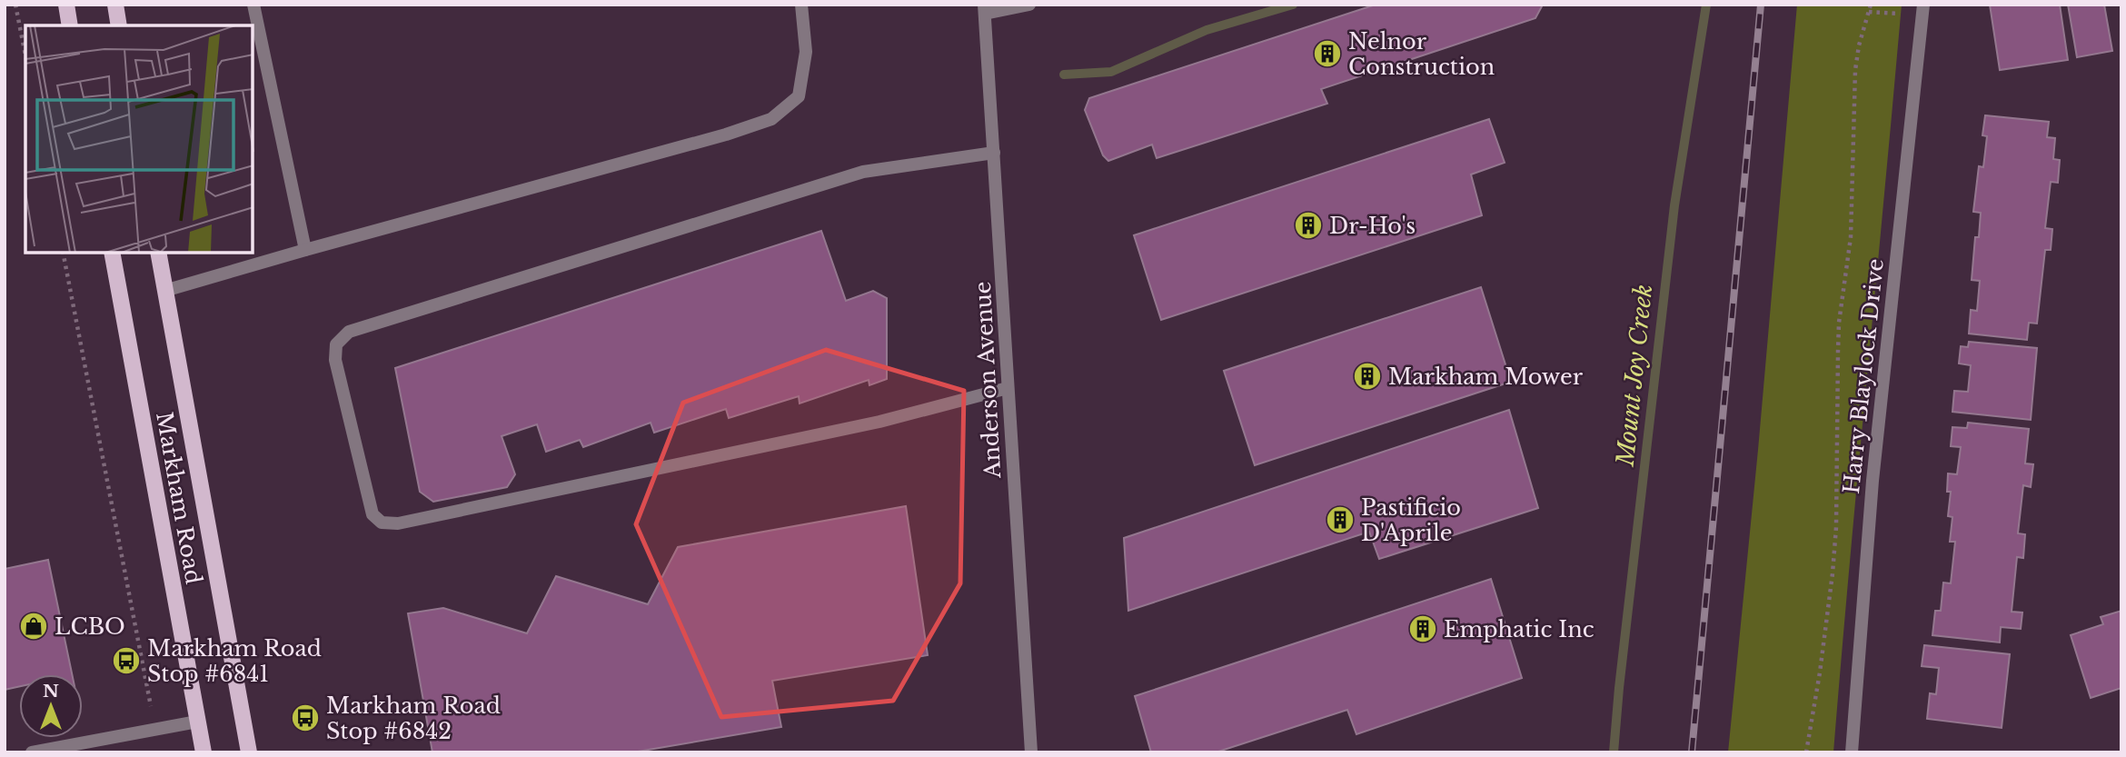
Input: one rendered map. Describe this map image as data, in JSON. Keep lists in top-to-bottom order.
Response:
{
  "streets": {
    "main road": ["Markham Road"],
    "street": ["Harry Blaylock Drive", "Anderson Avenue"]
  },
  "water": ["Mount Joy Creek"],
  "places": {
    "building": [
      "Nelnor Construction",
      "Dr-Ho's",
      "Markham Mower",
      "Pastificio D'Aprile",
      "Emphatic Inc"
    ],
    "shop": ["LCBO"],
    "bus stop": ["Markham Road Stop #6841", "Markham Road Stop #6842"]
  },
  "north": "top"
}
